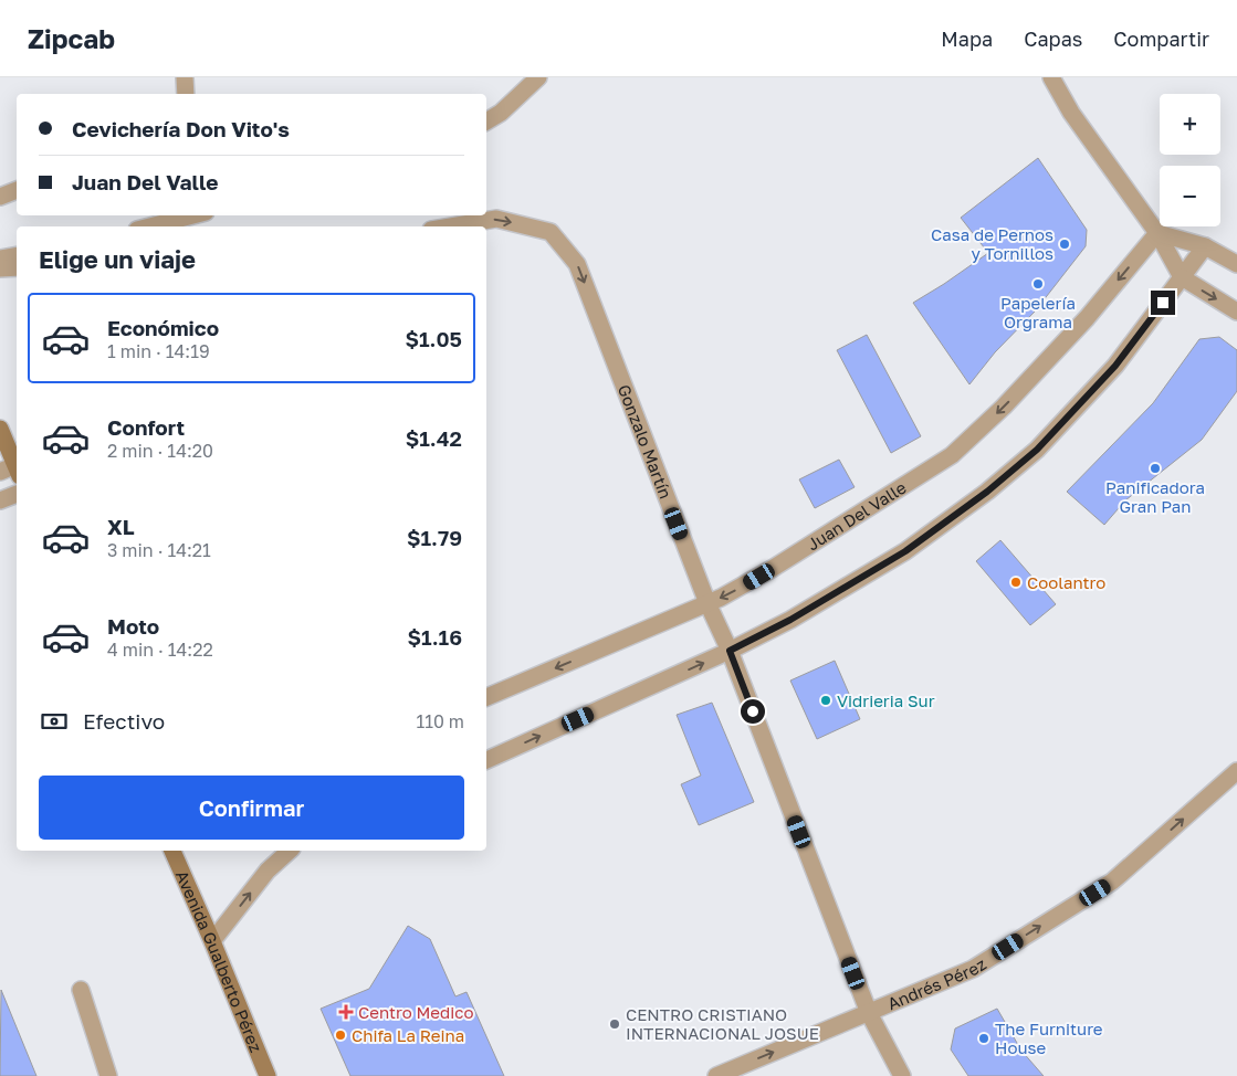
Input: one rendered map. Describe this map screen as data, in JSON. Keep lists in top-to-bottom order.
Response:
{
  "streets": {
    "main road": ["Avenida Gualberto Pérez"],
    "street": ["Gonzalo Martín", "Juan Del Valle", "Andrés Pérez"]
  },
  "crossings": [
    ["Gonzalo Martín", "Juan Del Valle"],
    ["Gonzalo Martín", "Andrés Pérez"]
  ],
  "one_way": ["Gonzalo Martín", "Andrés Pérez"],
  "places": {
    "other": [
      "Casa de Pernos y Tornillos",
      "Papelería Orgrama",
      "Panificadora Gran Pan",
      "Coolantro",
      "Vidrieria Sur",
      "CENTRO CRISTIANO INTERNACIONAL JOSUE",
      "Chifa La Reina",
      "The Furniture House"
    ],
    "health": ["Centro Medico"]
  },
  "page": {
    "header": "Zipcab",
    "nav": ["Mapa", "Capas", "Compartir"],
    "map_buttons": ["+", "−"],
    "banner": ["Cevichería Don Vito's", "Juan Del Valle"],
    "heading": "Elige un viaje",
    "list": [
      {
        "name": "Económico",
        "note": "1 min · 14:19",
        "value": "$1.05"
      },
      {
        "name": "Confort",
        "note": "2 min · 14:20",
        "value": "$1.42"
      },
      {
        "name": "XL",
        "note": "3 min · 14:21",
        "value": "$1.79"
      },
      {
        "name": "Moto",
        "note": "4 min · 14:22",
        "value": "$1.16"
      }
    ],
    "pay": ["Efectivo", "110 m"],
    "buttons": "Confirmar"
  }
}
